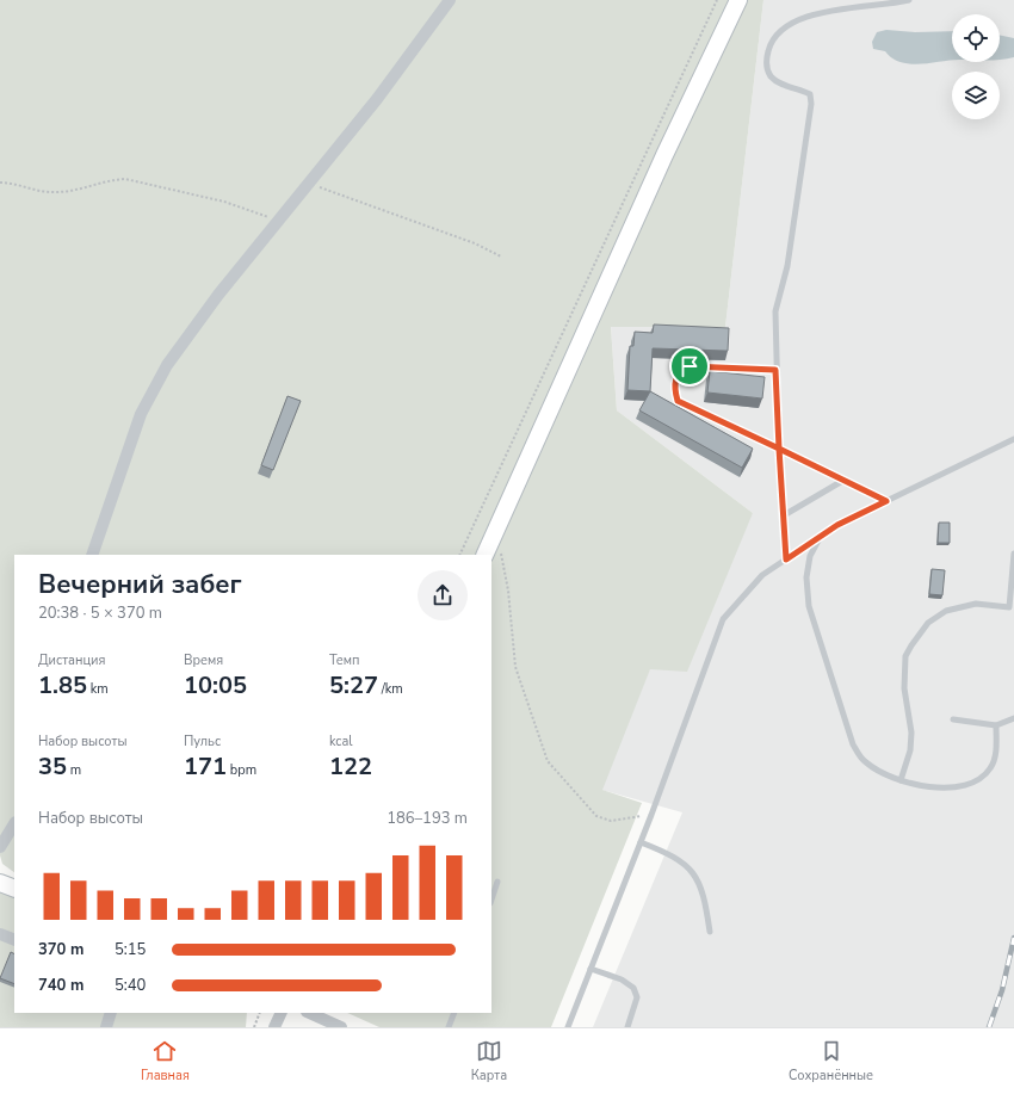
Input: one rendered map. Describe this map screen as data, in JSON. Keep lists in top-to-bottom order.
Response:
{
  "page": {
    "heading": ["Вечерний забег", "20:38 · 5 × 370 m"],
    "stats": [
      ["Дистанция", "1.85 km"],
      ["Время", "10:05"],
      ["Темп", "5:27 /km"],
      ["Набор высоты", "35 m"],
      ["Пульс", "171 bpm"],
      ["kcal", "122"]
    ],
    "chart": ["Набор высоты", "186–193 m"],
    "list": [
      {
        "name": "370 m",
        "note": "5:15"
      },
      {
        "name": "740 m",
        "note": "5:40"
      }
    ],
    "tabs": ["Главная", "Карта", "Сохранённые"]
  }
}
